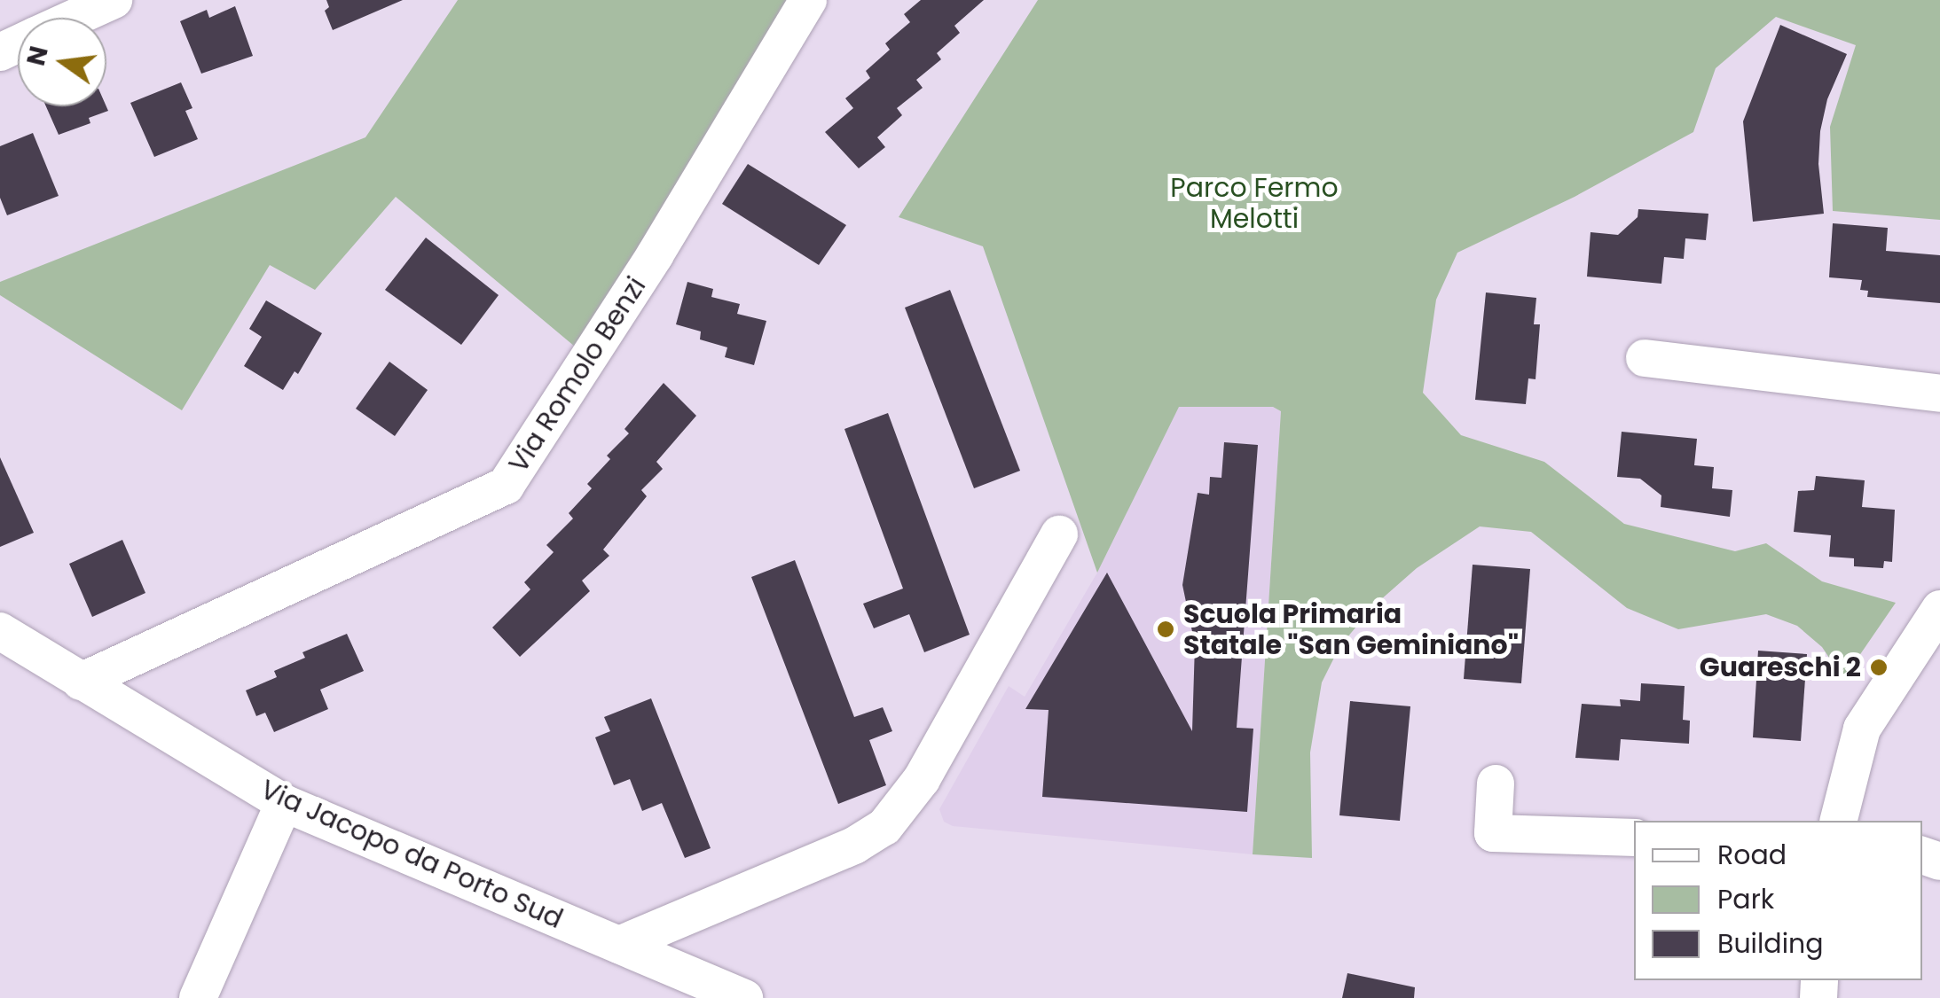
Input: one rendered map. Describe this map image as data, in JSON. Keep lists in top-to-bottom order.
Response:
{
  "streets": {
    "street": ["Via Romolo Benzi", "Via Jacopo da Porto Sud"]
  },
  "crossings": [
    ["Via Romolo Benzi", "Via Jacopo da Porto Sud"]
  ],
  "parks": ["Parco Fermo Melotti"],
  "places": ["Scuola Primaria Statale \"San Geminiano\"", "Guareschi 2"],
  "legend": ["Road", "Park", "Building"],
  "north": "left"
}
